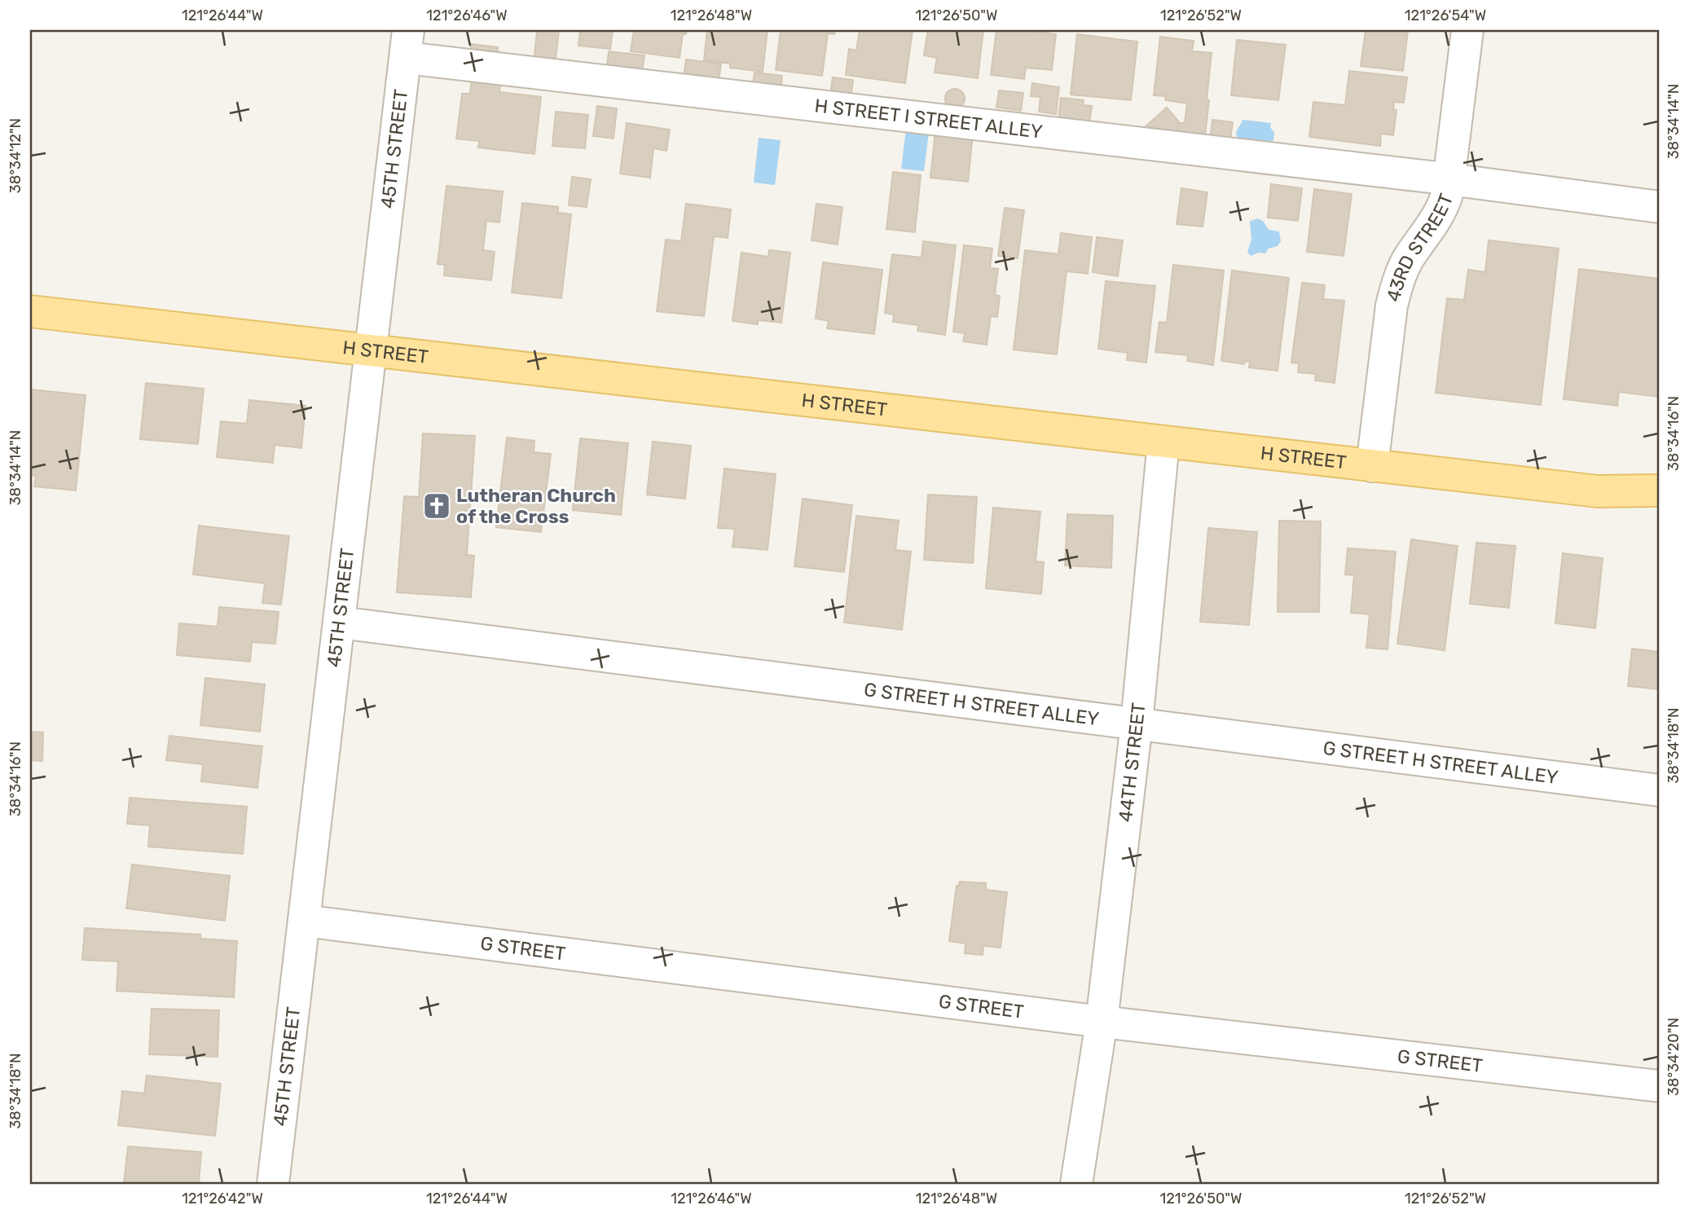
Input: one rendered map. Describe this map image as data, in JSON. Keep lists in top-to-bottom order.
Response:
{
  "streets": {
    "main road": ["H STREET"],
    "street": [
      "H STREET I STREET ALLEY",
      "45TH STREET",
      "43RD STREET",
      "G STREET H STREET ALLEY",
      "44TH STREET",
      "G STREET"
    ]
  },
  "crossings": [
    ["H STREET I STREET ALLEY", "45TH STREET"],
    ["H STREET I STREET ALLEY", "43RD STREET"],
    ["45TH STREET", "H STREET"],
    ["45TH STREET", "G STREET H STREET ALLEY"],
    ["45TH STREET", "G STREET"],
    ["43RD STREET", "H STREET"],
    ["H STREET", "44TH STREET"],
    ["G STREET H STREET ALLEY", "44TH STREET"],
    ["44TH STREET", "G STREET"]
  ],
  "places": {
    "church": ["Lutheran Church of the Cross"]
  },
  "coordinates": [
    "121°26'44\"W",
    "121°26'46\"W",
    "121°26'48\"W",
    "121°26'50\"W",
    "121°26'52\"W",
    "121°26'54\"W",
    "38°34'14\"N",
    "38°34'12\"N",
    "38°34'16\"N",
    "38°34'18\"N",
    "38°34'20\"N",
    "121°26'42\"W"
  ]
}
